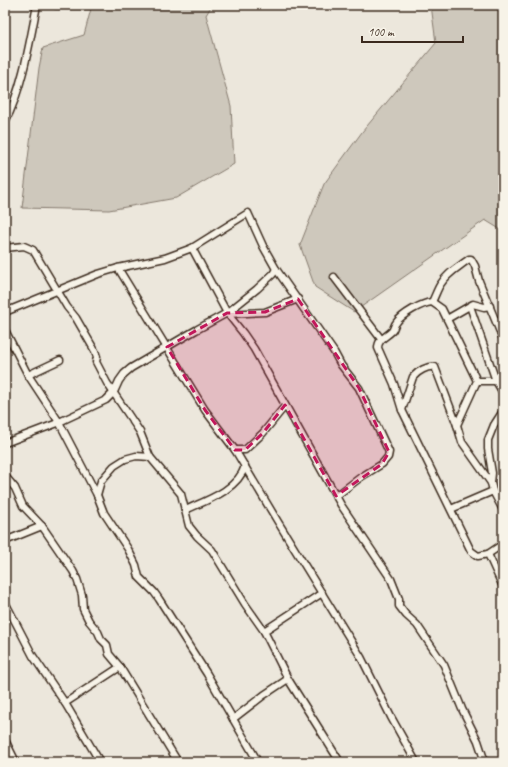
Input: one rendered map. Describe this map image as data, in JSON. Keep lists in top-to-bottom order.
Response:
{
  "scale_bar": "100 m"
}
